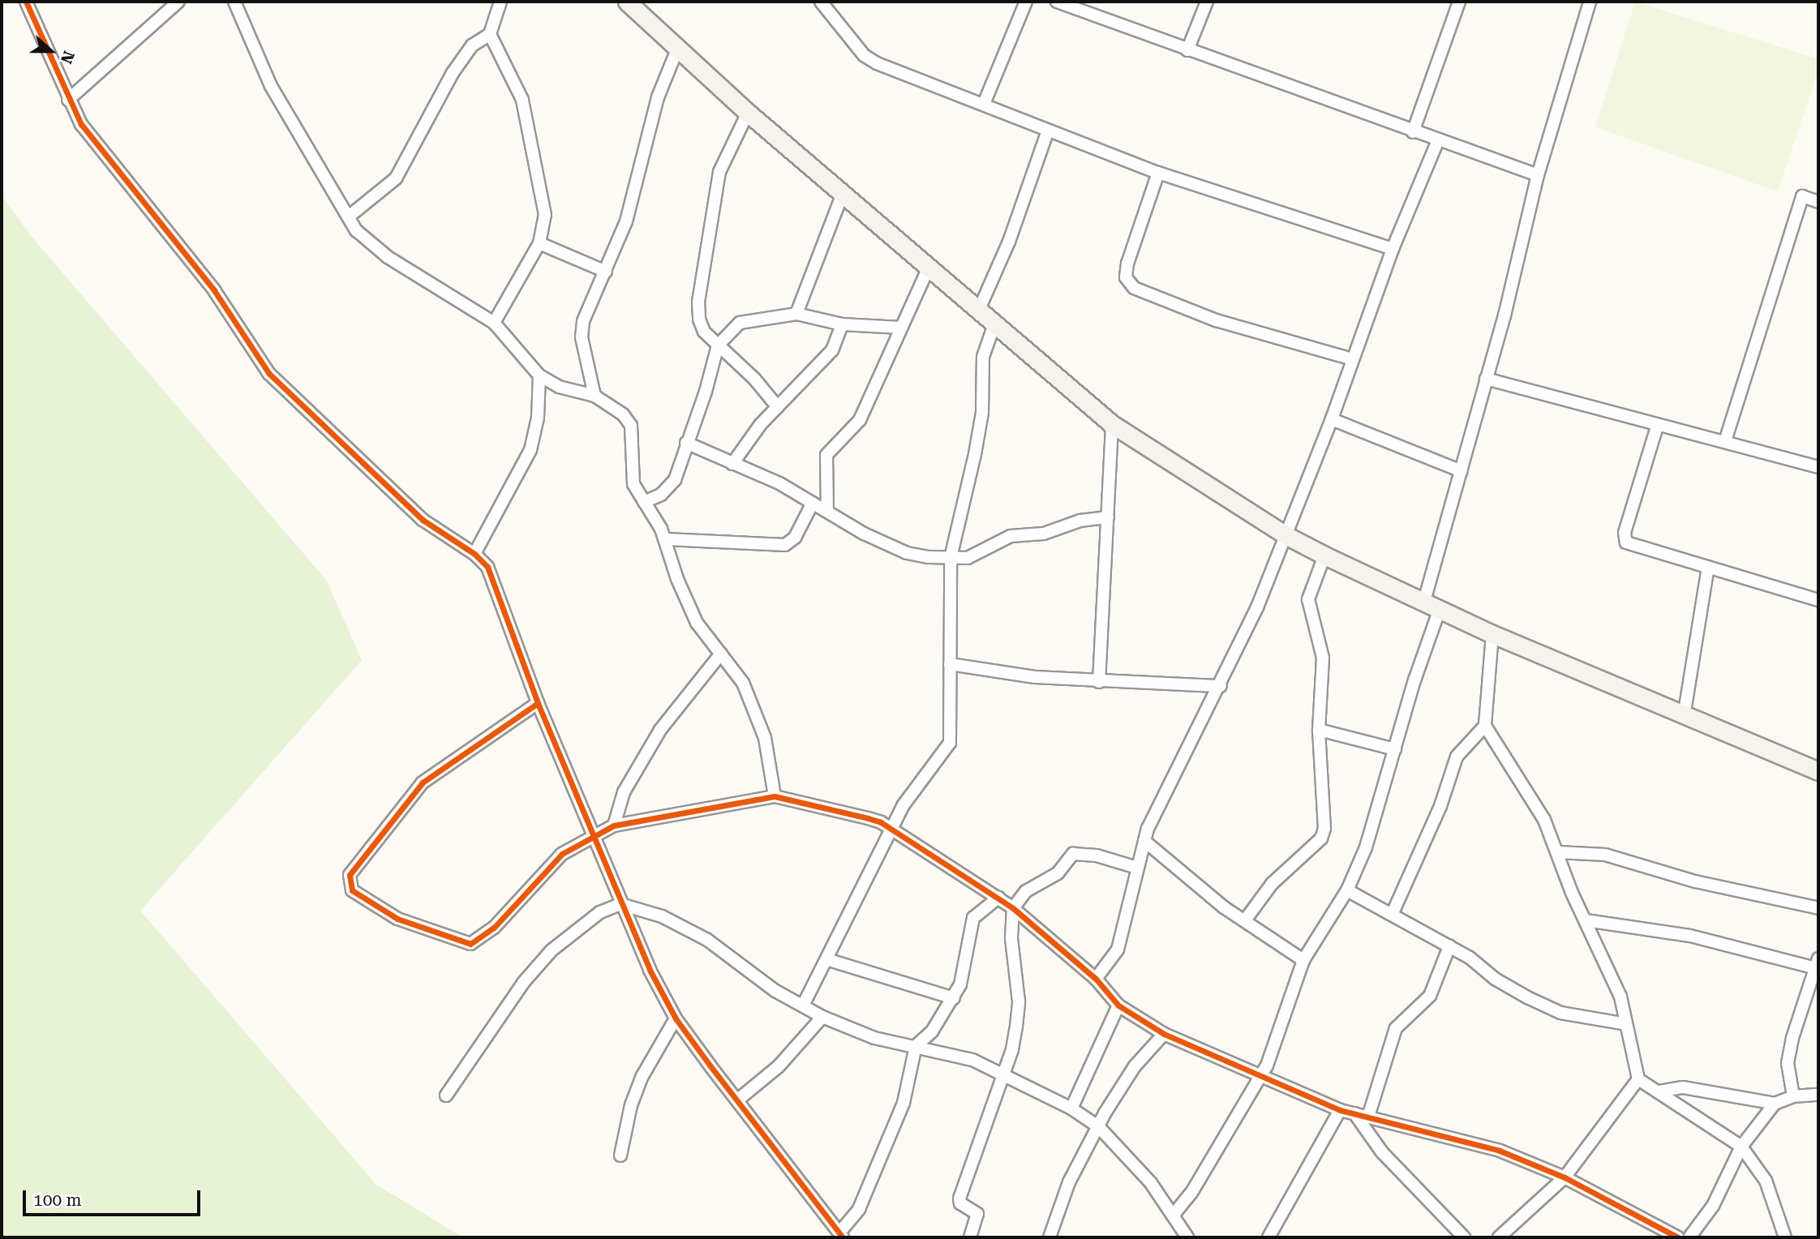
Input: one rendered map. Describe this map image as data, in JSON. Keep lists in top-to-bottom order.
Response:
{
  "scale_bar": "100 m",
  "north": "right"
}
